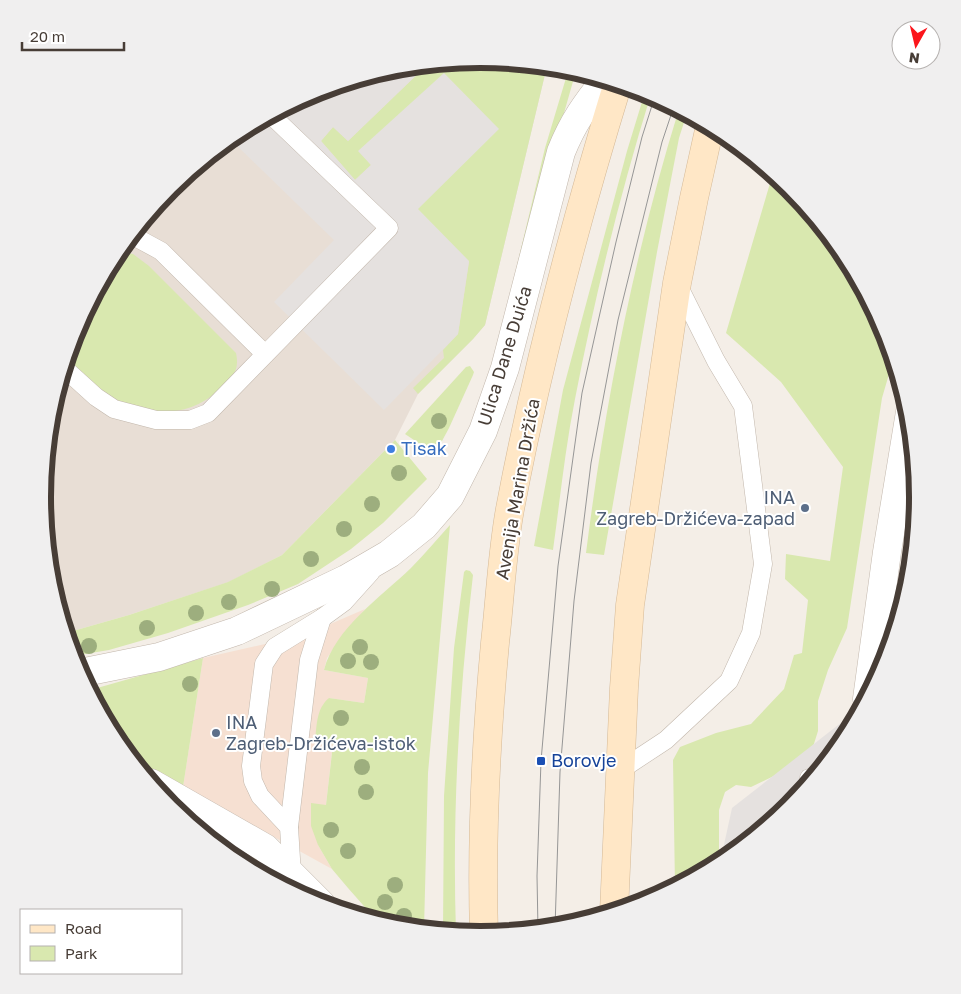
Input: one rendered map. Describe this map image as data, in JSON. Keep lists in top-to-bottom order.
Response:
{
  "streets": {
    "main road": ["Avenija Marina Držića"],
    "street": ["Ulica Dane Duića"]
  },
  "places": {
    "other": ["Tisak", "INA Zagreb-Držićeva-zapad", "INA Zagreb-Držićeva-istok"],
    "transit": ["Borovje"]
  },
  "legend": ["Road", "Park"],
  "scale_bar": "20 m",
  "north": "bottom"
}
